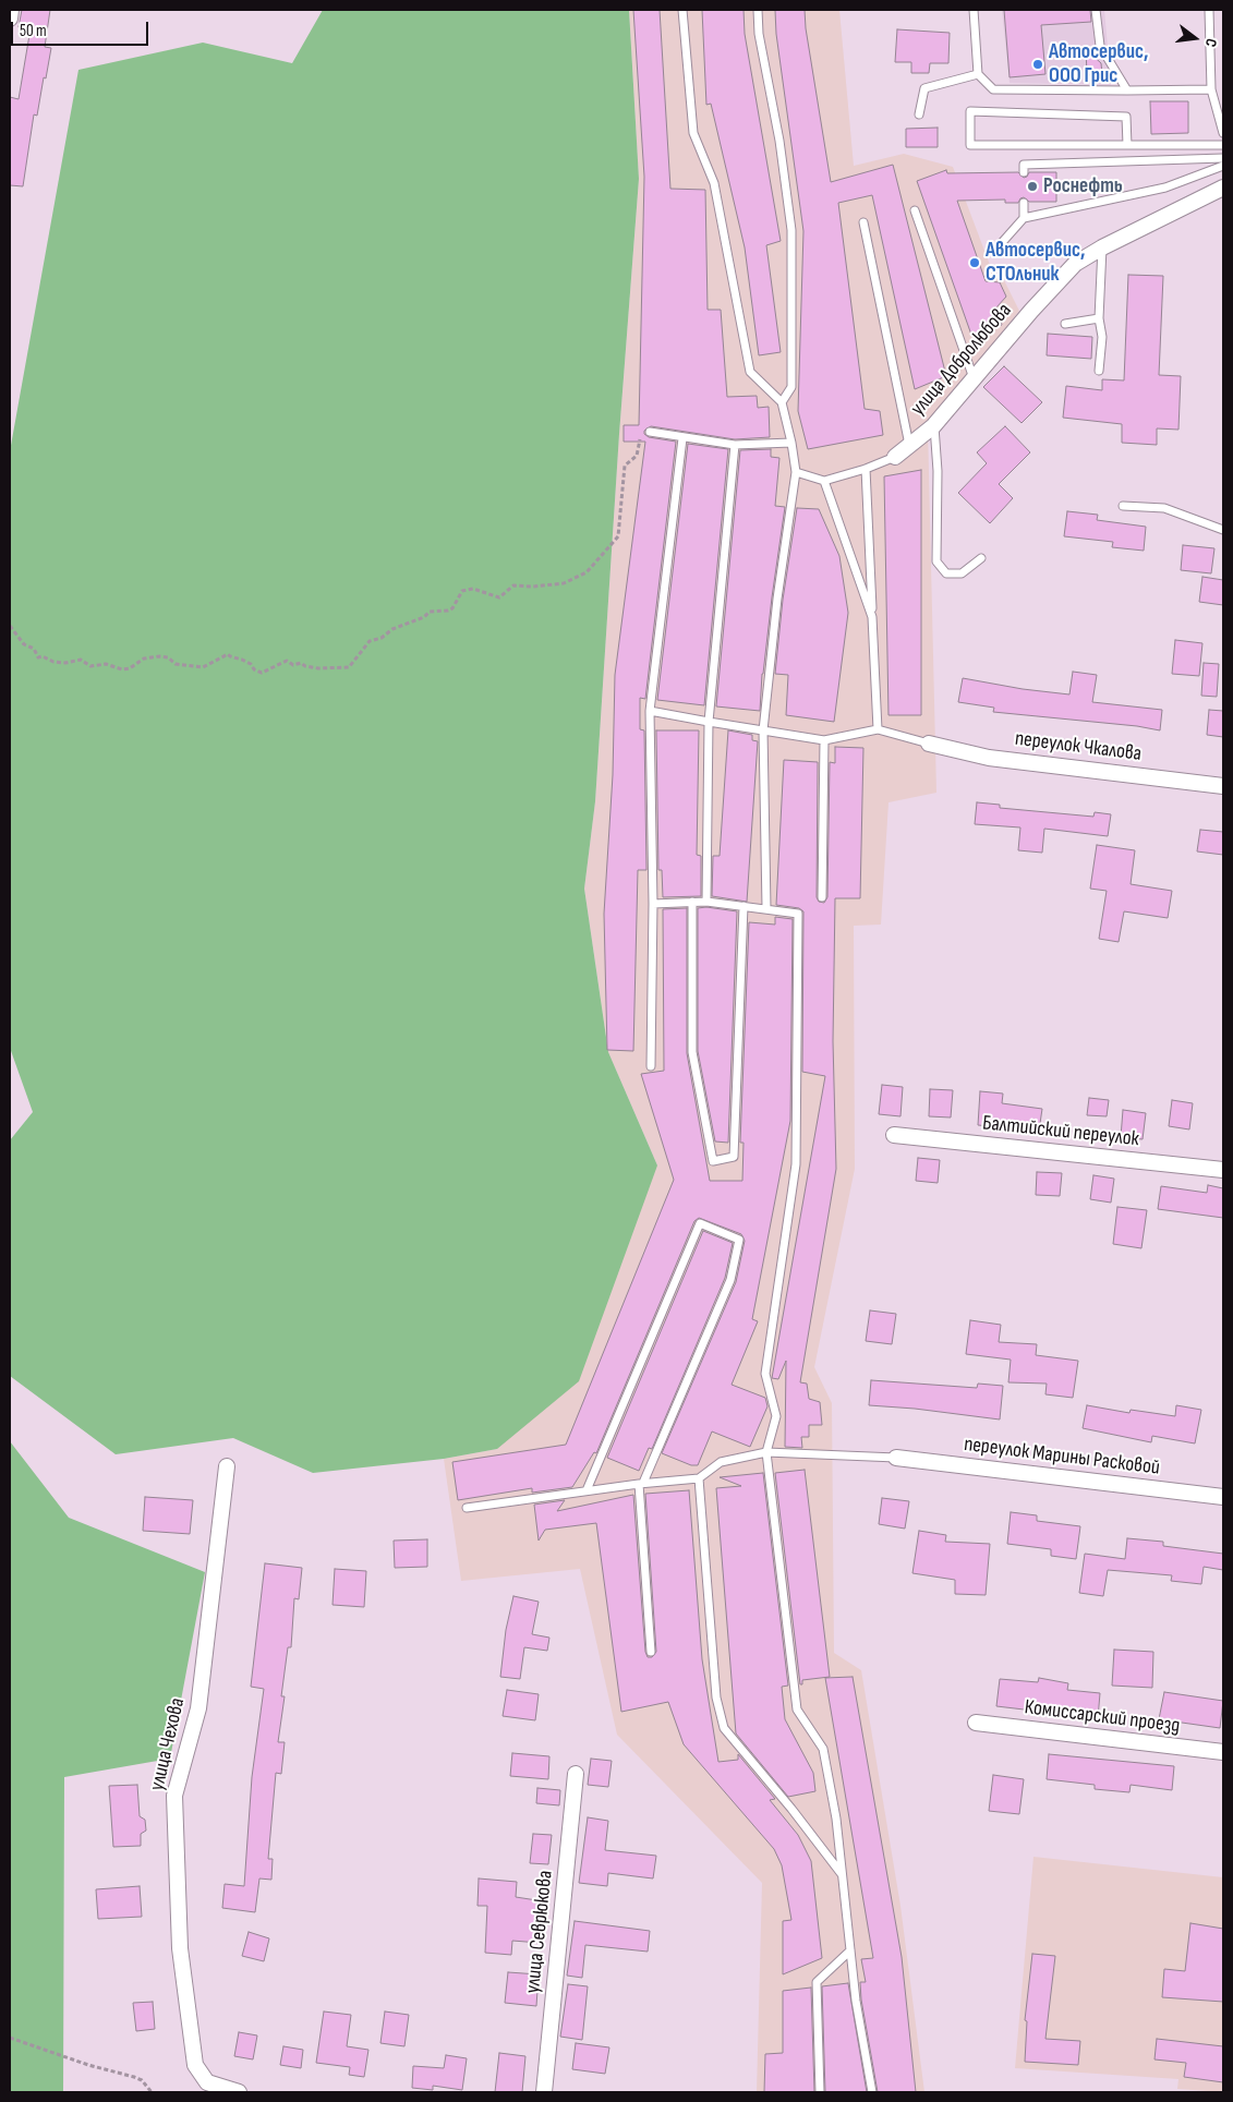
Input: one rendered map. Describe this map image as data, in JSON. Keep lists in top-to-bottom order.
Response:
{
  "streets": {
    "street": [
      "улица Добролюбова",
      "переулок Чкалова",
      "Балтийский переулок",
      "переулок Марины Расковой",
      "Комиссарский проезд",
      "улица Чехова",
      "улица Севрюкова"
    ]
  },
  "places": ["Автосервис, ООО Грис", "Роснефть", "Автосервис, СТОльник"],
  "scale_bar": "50 m",
  "north": "right"
}
